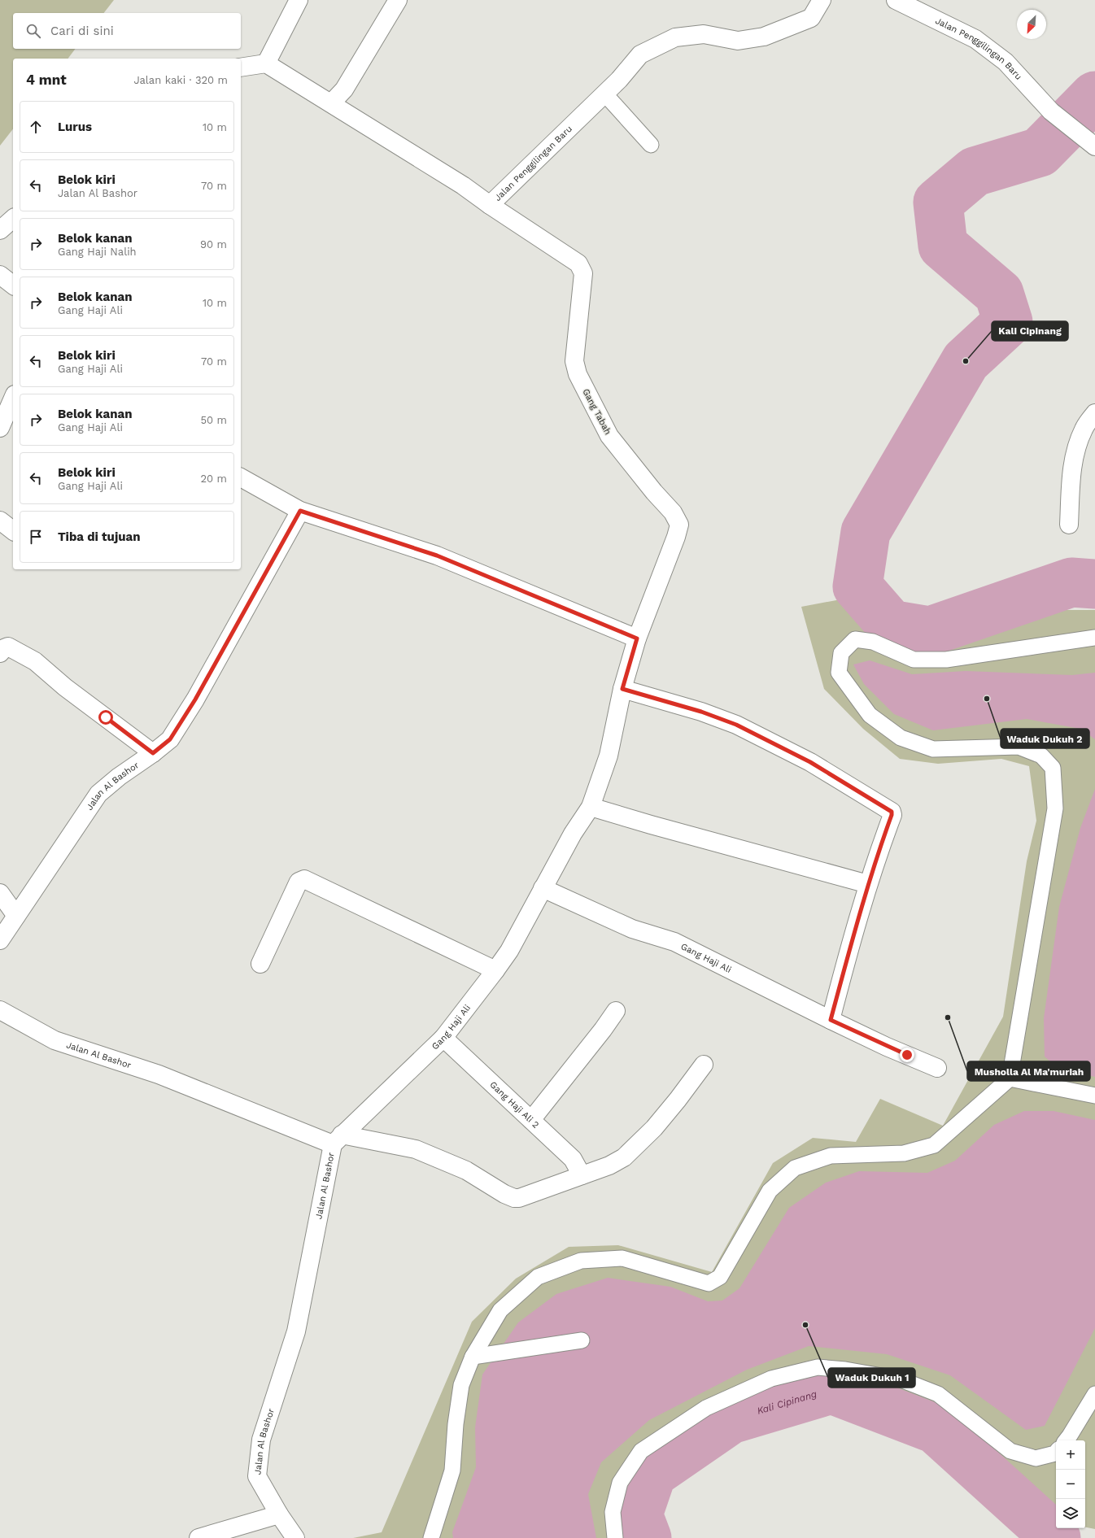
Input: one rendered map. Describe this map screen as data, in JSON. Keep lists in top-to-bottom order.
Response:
{
  "streets": {
    "street": [
      "Jalan Penggilingan Baru",
      "Gang Tabah",
      "Jalan Al Bashor",
      "Gang Haji Ali",
      "Gang Haji Ali 2"
    ]
  },
  "crossings": [
    ["Jalan Penggilingan Baru", "Gang Tabah"],
    ["Gang Tabah", "Gang Haji Ali"],
    ["Jalan Al Bashor", "Gang Haji Ali"],
    ["Gang Haji Ali", "Gang Haji Ali 2"]
  ],
  "water": ["Kali Cipinang"],
  "places": [
    "Kali Cipinang",
    "Waduk Dukuh 2",
    "Musholla Al Ma'muriah",
    "Waduk Dukuh 1"
  ],
  "north": "bottom left",
  "page": {
    "search": "Cari di sini",
    "heading": ["4 mnt", "Jalan kaki · 320 m"],
    "list": [
      ["Lurus", "10 m"],
      ["Belok kiri", "Jalan Al Bashor", "70 m"],
      ["Belok kanan", "Gang Haji Nalih", "90 m"],
      ["Belok kanan", "Gang Haji Ali", "10 m"],
      ["Belok kiri", "Gang Haji Ali", "70 m"],
      ["Belok kanan", "Gang Haji Ali", "50 m"],
      ["Belok kiri", "Gang Haji Ali", "20 m"],
      "Tiba di tujuan"
    ],
    "map_buttons": ["+", "−"]
  }
}
